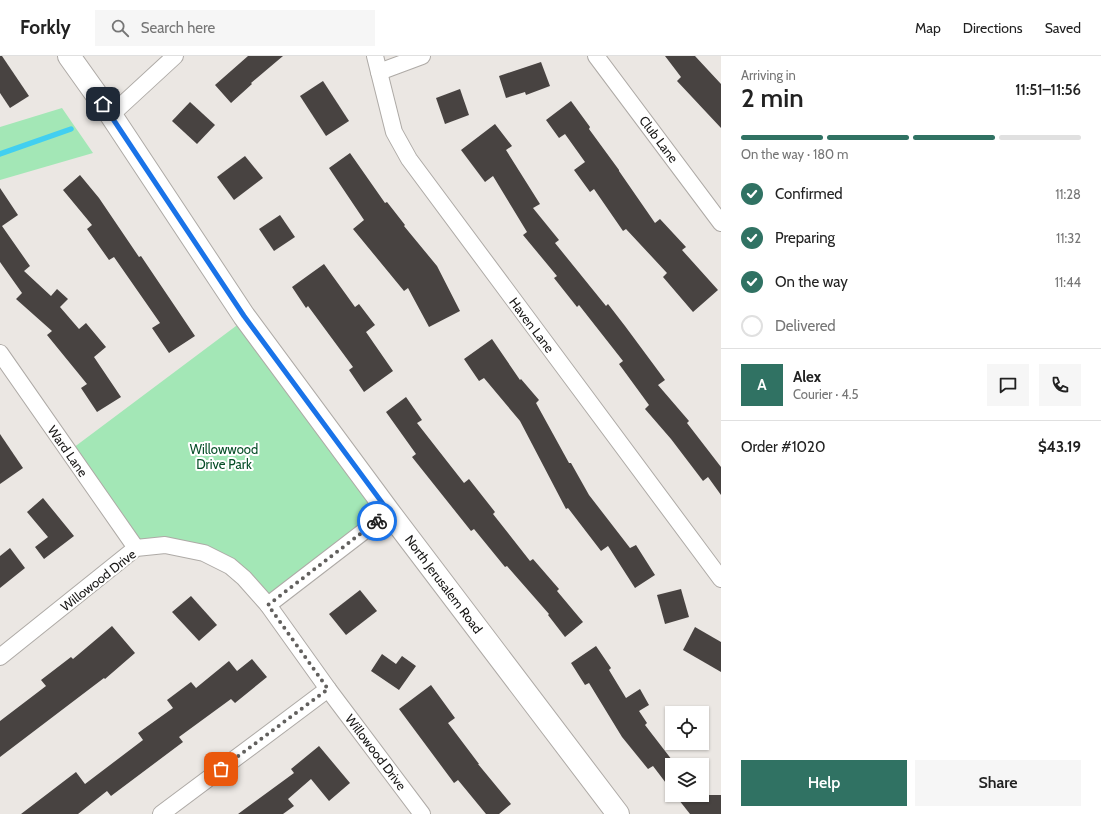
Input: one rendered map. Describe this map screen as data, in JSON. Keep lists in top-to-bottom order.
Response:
{
  "streets": {
    "main road": ["North Jerusalem Road"],
    "street": [
      "Club Lane",
      "Haven Lane",
      "Ward Lane",
      "Willowood Drive"
    ]
  },
  "crossings": [
    ["Ward Lane", "Willowood Drive"]
  ],
  "parks": ["Willowwood Drive Park"],
  "page": {
    "header": "Forkly",
    "search": "Search here",
    "nav": ["Map", "Directions", "Saved"],
    "heading": ["2 min", "Arriving in", "11:51–11:56"],
    "panel": [
      "Alex",
      "Courier · 4.5",
      "Order #1020",
      "$43.19"
    ],
    "bar": "On the way · 180 m",
    "list": [
      ["Confirmed", "11:28"],
      ["Preparing", "11:32"],
      ["On the way", "11:44"],
      "Delivered"
    ],
    "round": "A",
    "buttons": ["Help", "Share"]
  }
}
